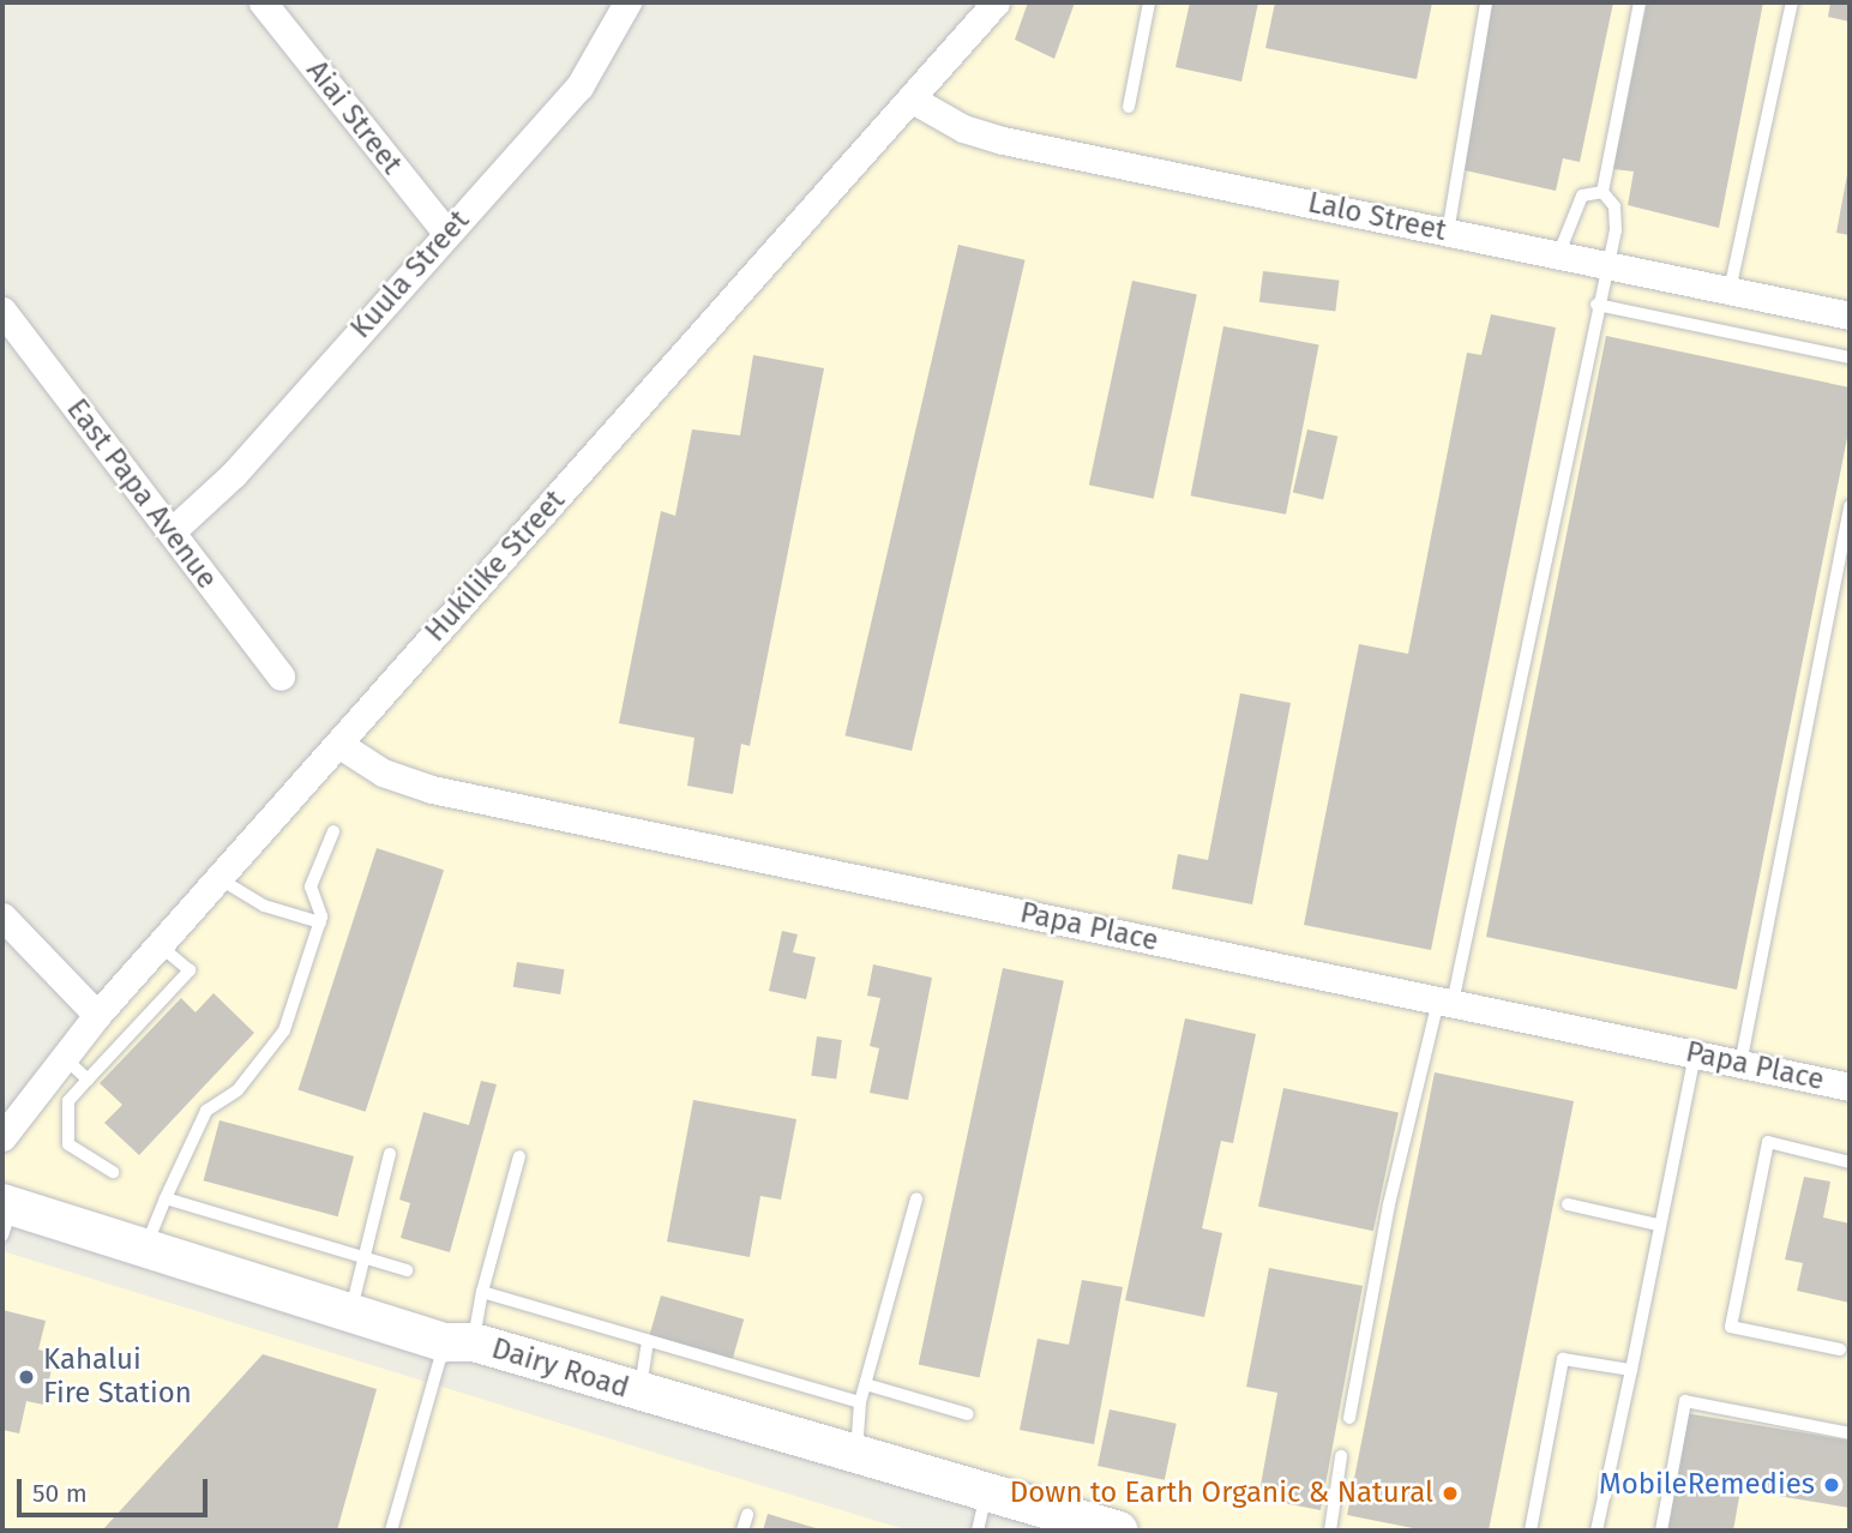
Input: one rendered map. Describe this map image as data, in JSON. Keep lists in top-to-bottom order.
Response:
{
  "streets": {
    "main road": ["Dairy Road"],
    "street": [
      "Aiai Street",
      "Lalo Street",
      "Kuula Street",
      "East Papa Avenue",
      "Hukilike Street",
      "Papa Place"
    ]
  },
  "crossings": [
    ["Aiai Street", "Kuula Street"],
    ["Lalo Street", "Hukilike Street"],
    ["Kuula Street", "East Papa Avenue"],
    ["Hukilike Street", "Papa Place"]
  ],
  "places": ["Kahalui Fire Station", "MobileRemedies", "Down to Earth Organic & Natural"],
  "scale_bar": "50 m"
}
